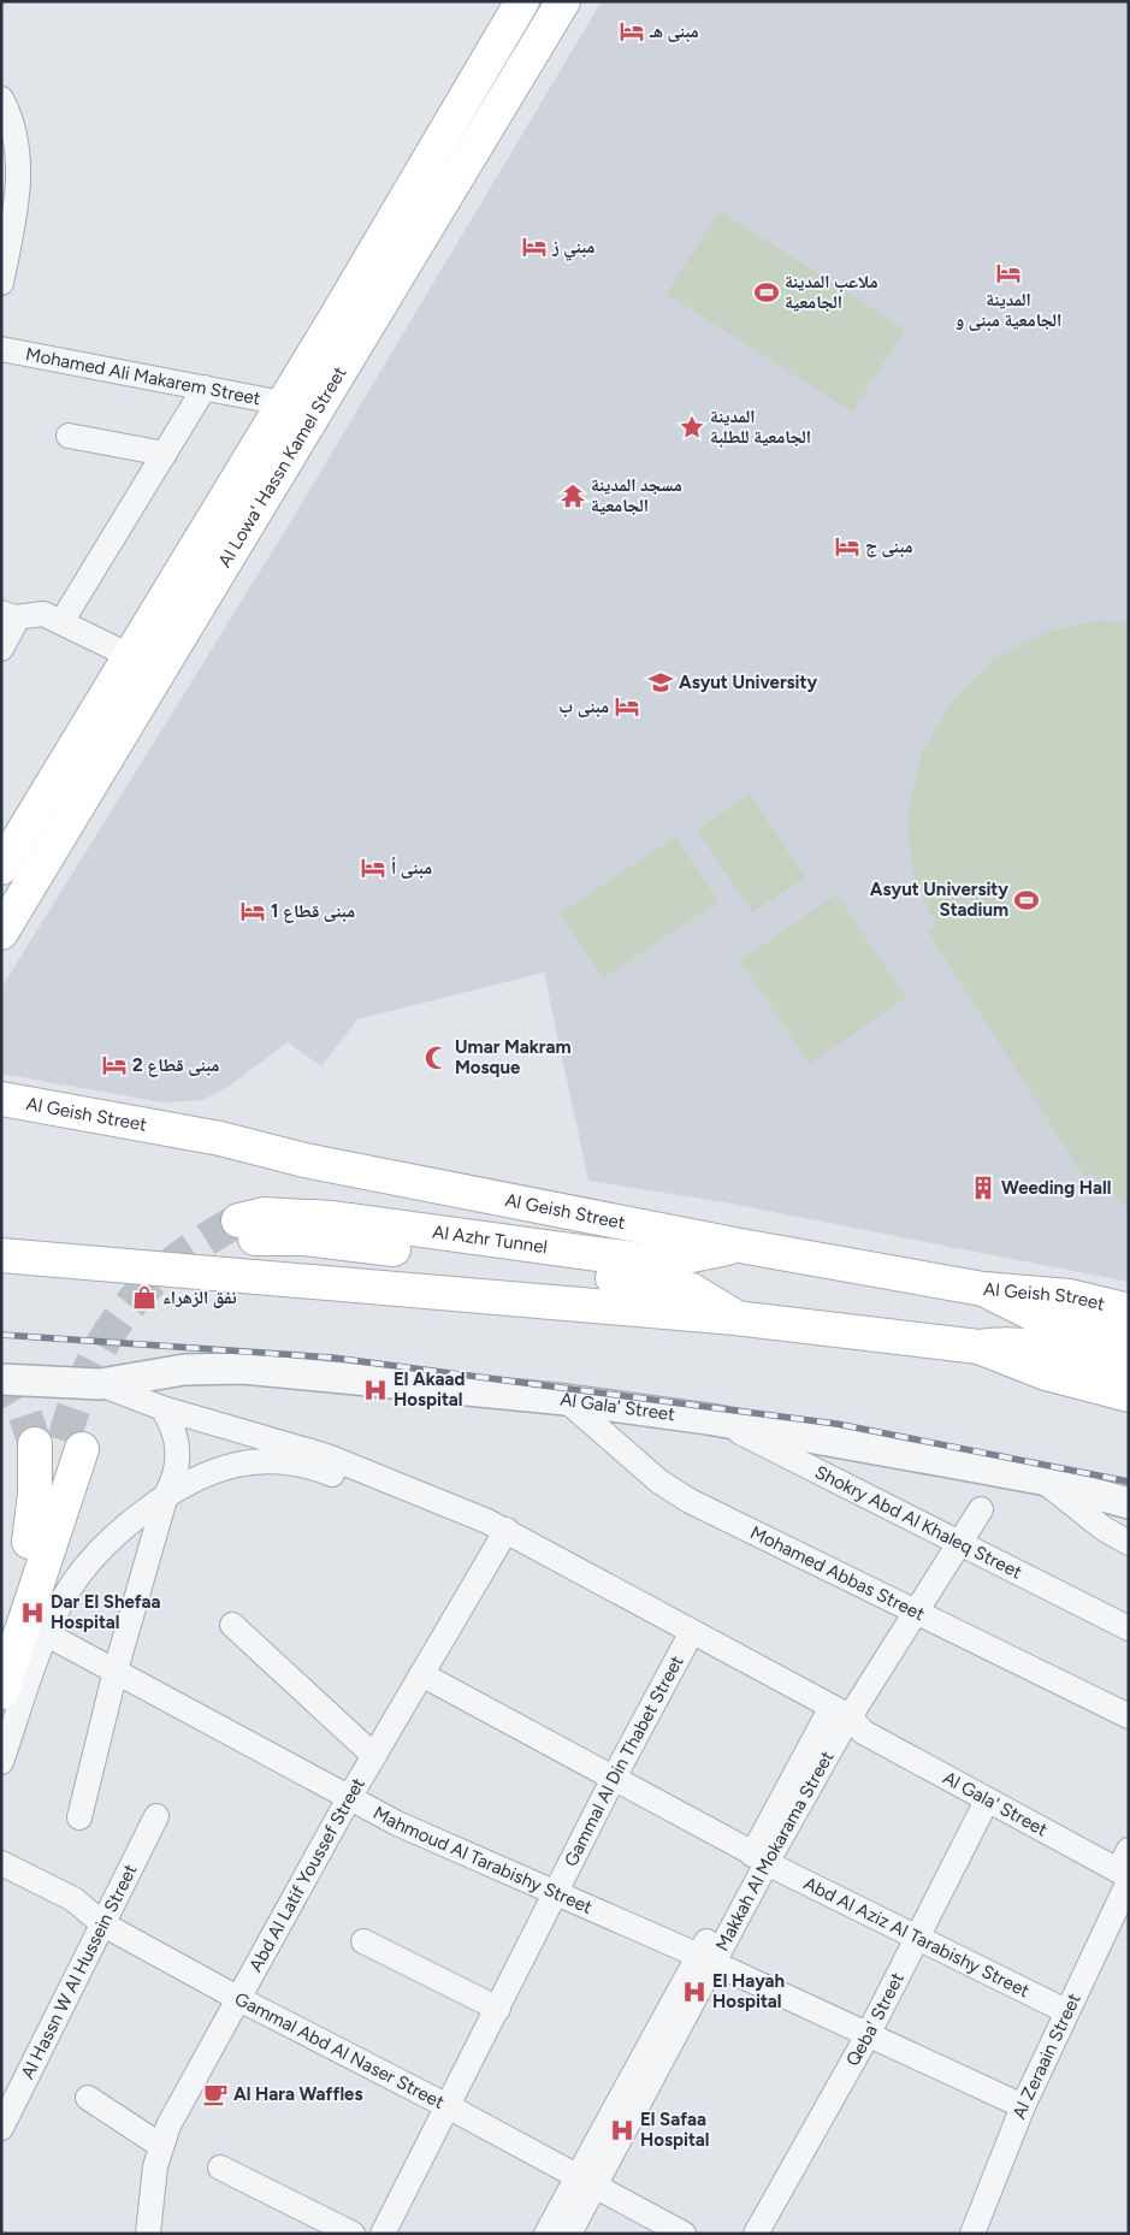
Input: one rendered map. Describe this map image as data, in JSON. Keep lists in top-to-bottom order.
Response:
{
  "streets": {
    "main road": ["Al Lowa' Hassn Kamel Street", "Al Geish Street", "Al Azhr Tunnel"],
    "street": [
      "Mohamed Ali Makarem Street",
      "Al Gala' Street",
      "Shokry Abd Al Khaleq Street",
      "Mohamed Abbas Street",
      "Gammal Al Din Thabet Street",
      "Makkah Al Mokarama Street",
      "Mahmoud Al Tarabishy Street",
      "Abd Al Latif Youssef Street",
      "Abd Al Aziz Al Tarabishy Street",
      "Al Hassn W Al Hussein Street",
      "Qeba' Street",
      "Gammal Abd Al Naser Street",
      "Al Zeraain Street"
    ]
  },
  "crossings": [
    ["Mohamed Ali Makarem Street", "Al Lowa' Hassn Kamel Street"],
    ["Al Geish Street", "Al Azhr Tunnel"],
    ["Al Gala' Street", "Shokry Abd Al Khaleq Street"],
    ["Al Gala' Street", "Mohamed Abbas Street"],
    ["Al Gala' Street", "Gammal Al Din Thabet Street"],
    ["Al Gala' Street", "Makkah Al Mokarama Street"],
    ["Al Gala' Street", "Mahmoud Al Tarabishy Street"],
    ["Al Gala' Street", "Abd Al Latif Youssef Street"],
    ["Al Gala' Street", "Qeba' Street"],
    ["Al Gala' Street", "Al Zeraain Street"],
    ["Shokry Abd Al Khaleq Street", "Makkah Al Mokarama Street"],
    ["Mohamed Abbas Street", "Makkah Al Mokarama Street"],
    ["Gammal Al Din Thabet Street", "Mahmoud Al Tarabishy Street"],
    ["Gammal Al Din Thabet Street", "Abd Al Aziz Al Tarabishy Street"],
    ["Gammal Al Din Thabet Street", "Gammal Abd Al Naser Street"],
    ["Makkah Al Mokarama Street", "Mahmoud Al Tarabishy Street"],
    ["Makkah Al Mokarama Street", "Abd Al Aziz Al Tarabishy Street"],
    ["Makkah Al Mokarama Street", "Gammal Abd Al Naser Street"],
    ["Mahmoud Al Tarabishy Street", "Abd Al Latif Youssef Street"],
    ["Mahmoud Al Tarabishy Street", "Qeba' Street"],
    ["Mahmoud Al Tarabishy Street", "Al Zeraain Street"],
    ["Abd Al Latif Youssef Street", "Abd Al Aziz Al Tarabishy Street"],
    ["Abd Al Latif Youssef Street", "Gammal Abd Al Naser Street"],
    ["Abd Al Aziz Al Tarabishy Street", "Qeba' Street"],
    ["Abd Al Aziz Al Tarabishy Street", "Al Zeraain Street"],
    ["Al Hassn W Al Hussein Street", "Gammal Abd Al Naser Street"]
  ],
  "places": {
    "hotel": [
      "مبنى هـ",
      "مبني ز",
      "المدينة الجامعية مبنى و",
      "مبنى ج",
      "مبنى ب",
      "مبنى أ",
      "مبنى قطاع 1",
      "مبنى قطاع 2"
    ],
    "sports": ["ملاعب المدينة الجامعية", "Asyut University Stadium"],
    "place": ["المدينة الجامعية للطلبة"],
    "temple": ["مسجد المدينة الجامعية"],
    "school or university": ["Asyut University"],
    "mosque": ["Umar Makram Mosque"],
    "building": ["Weeding Hall"],
    "shop": ["نفق الزهراء"],
    "hospital": [
      "El Akaad Hospital",
      "Dar El Shefaa Hospital",
      "El Hayah Hospital",
      "El Safaa Hospital"
    ],
    "cafe": ["Al Hara Waffles"]
  }
}
